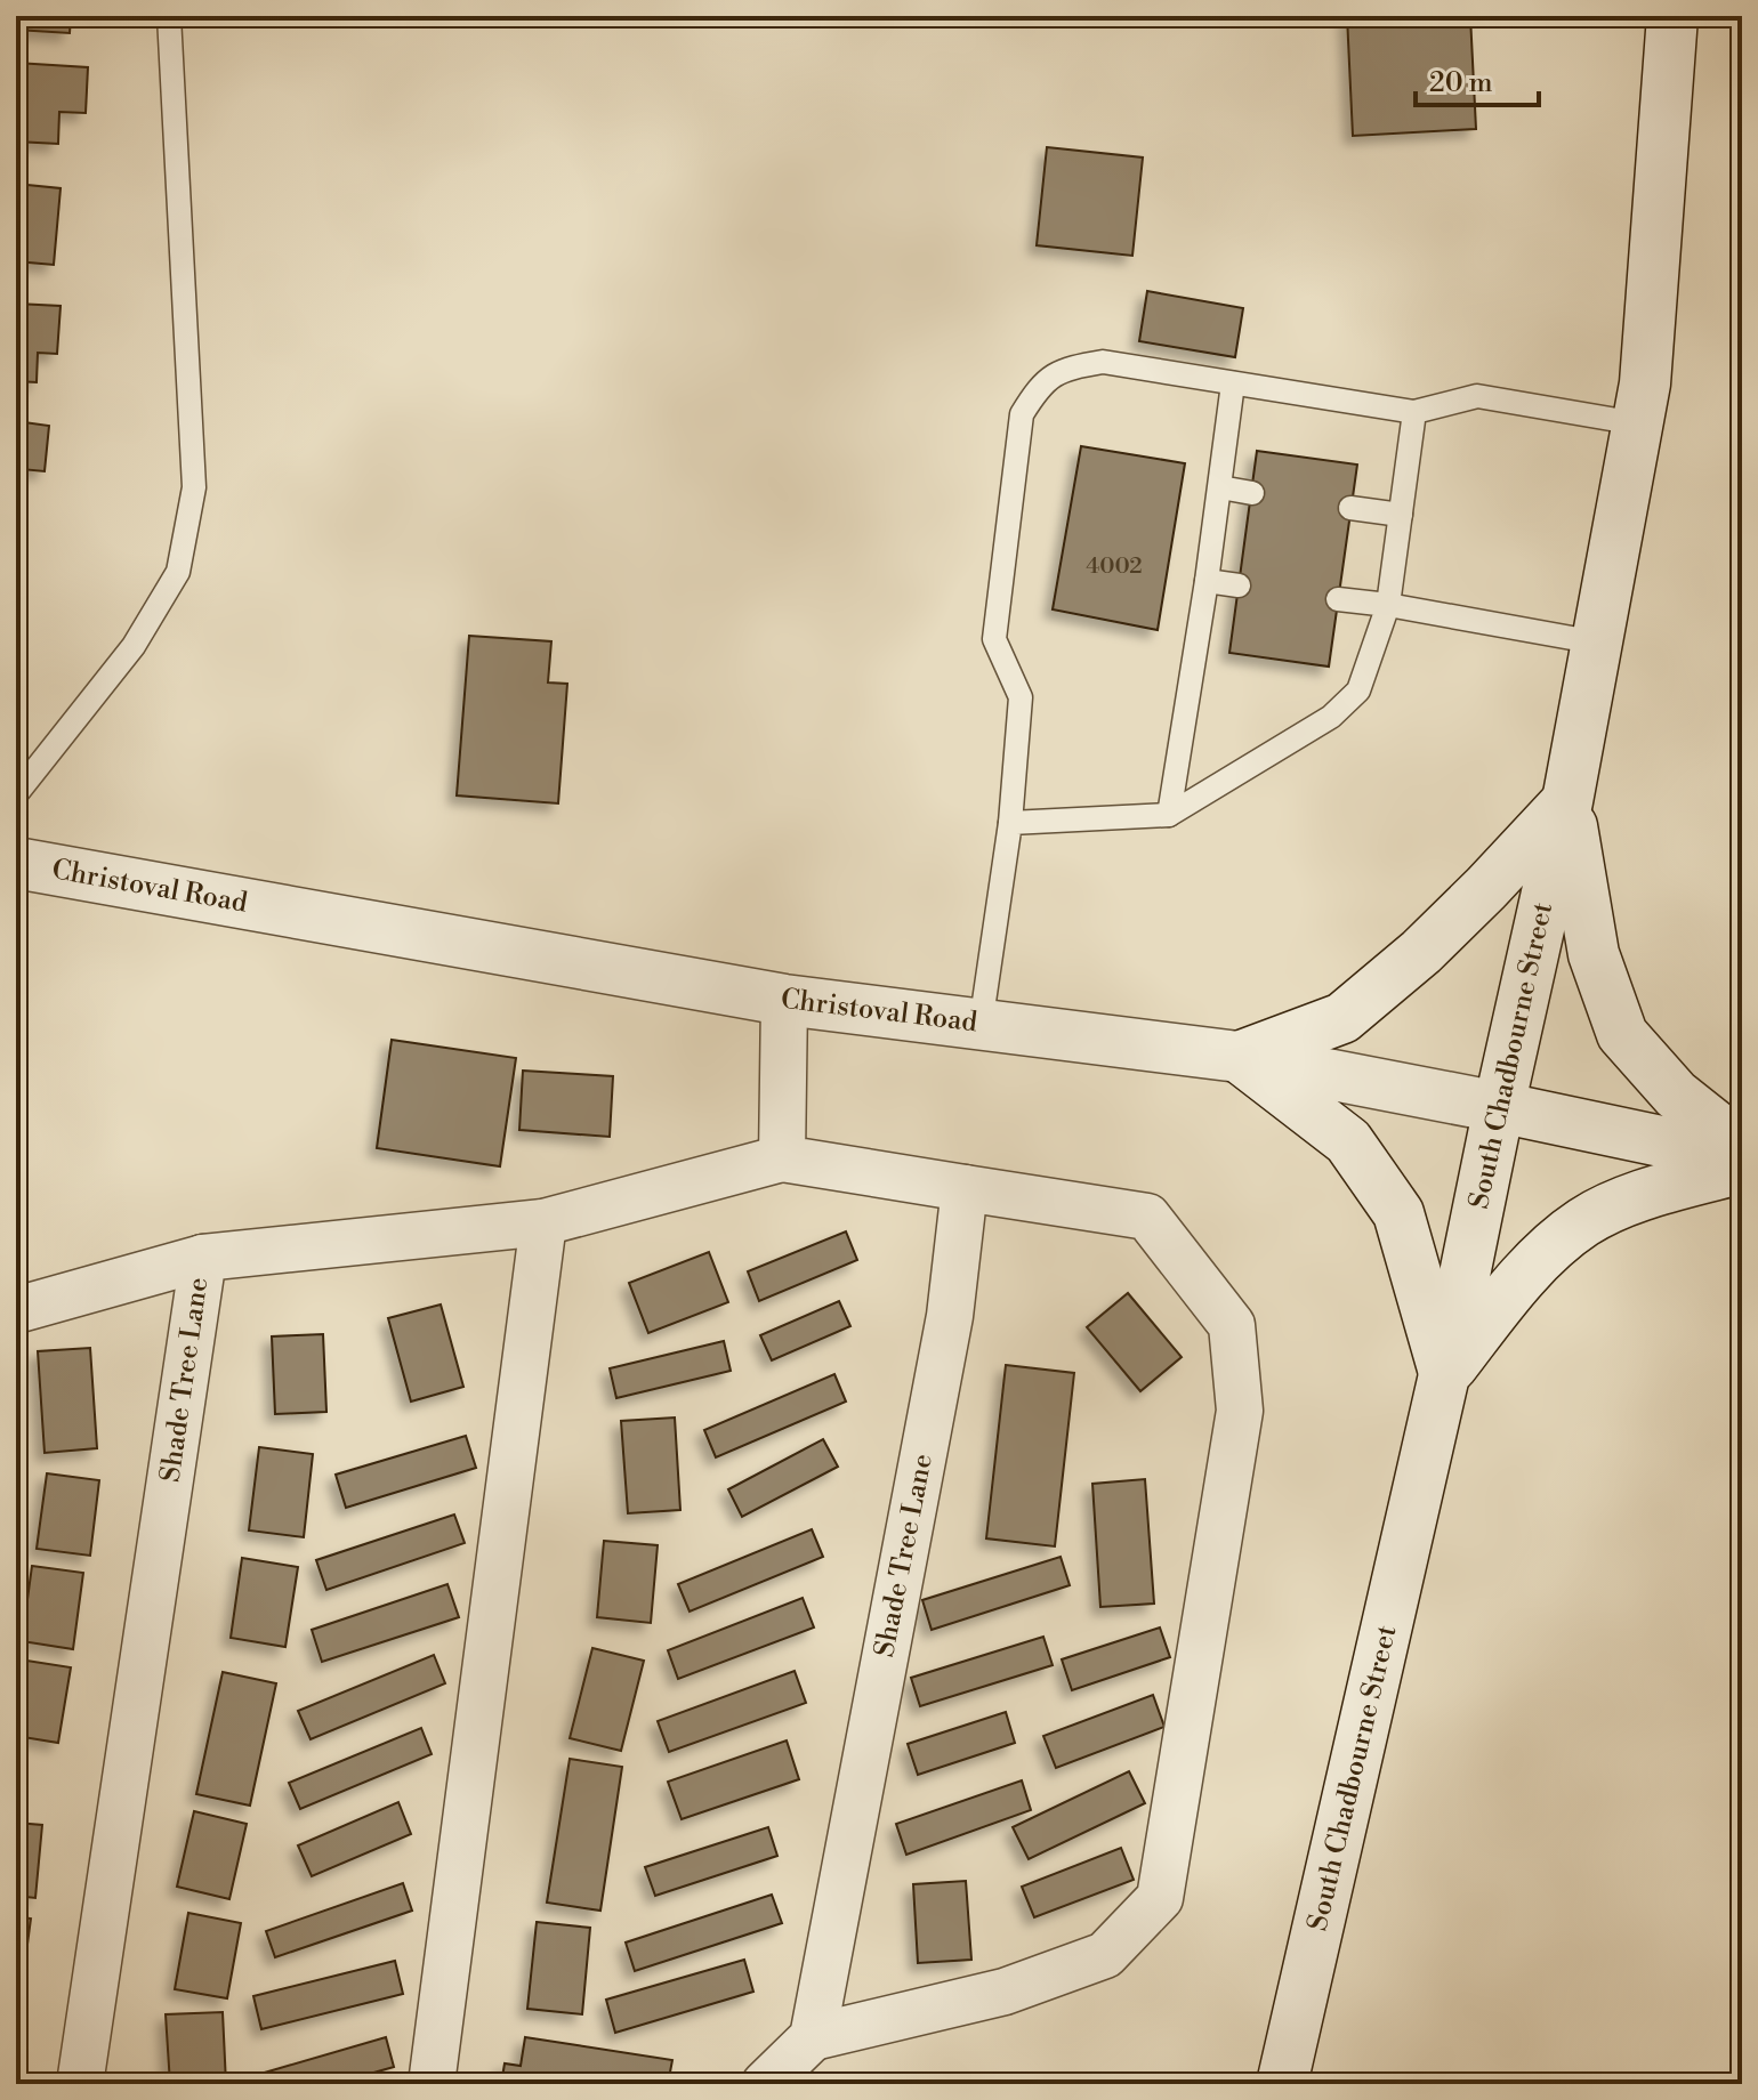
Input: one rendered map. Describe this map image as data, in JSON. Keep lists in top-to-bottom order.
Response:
{
  "streets": {
    "main road": ["Christoval Road", "South Chadbourne Street"],
    "street": ["Shade Tree Lane"]
  },
  "crossings": [
    ["Christoval Road", "South Chadbourne Street"]
  ],
  "house_numbers": ["4002"],
  "scale_bar": "20 m"
}
